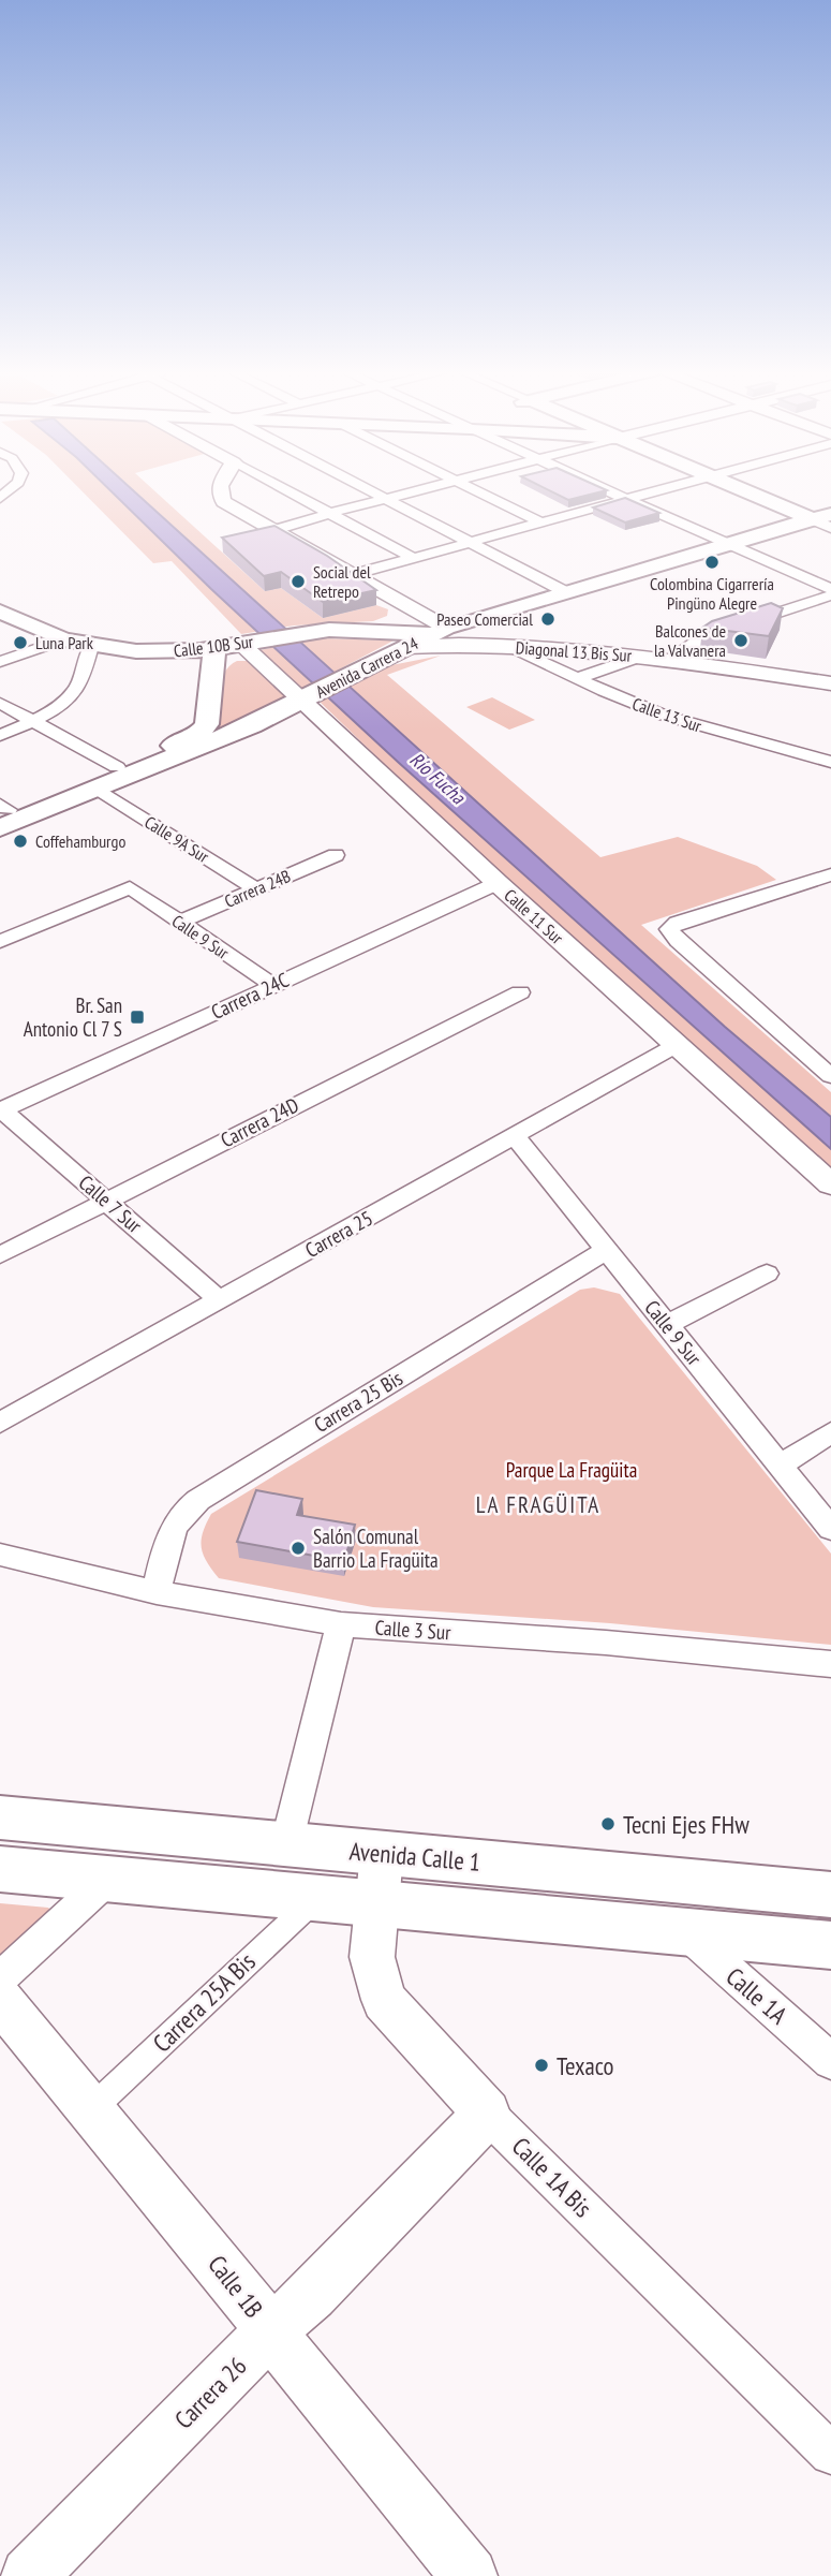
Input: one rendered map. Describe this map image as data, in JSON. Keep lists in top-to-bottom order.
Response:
{
  "streets": {
    "main road": ["Calle 10B Sur", "Avenida Carrera 24", "Avenida Calle 1"],
    "street": [
      "Diagonal 13 Bis Sur",
      "Calle 13 Sur",
      "Calle 9A Sur",
      "Carrera 24B",
      "Calle 11 Sur",
      "Calle 9 Sur",
      "Carrera 24C",
      "Carrera 24D",
      "Calle 7 Sur",
      "Carrera 25",
      "Carrera 25 Bis",
      "Calle 3 Sur",
      "Calle 1A",
      "Carrera 25A Bis",
      "Calle 1A Bis",
      "Calle 1B",
      "Carrera 26"
    ]
  },
  "crossings": [
    ["Calle 10B Sur", "Diagonal 13 Bis Sur"],
    ["Calle 10B Sur", "Avenida Carrera 24"],
    ["Calle 10B Sur", "Calle 11 Sur"],
    ["Diagonal 13 Bis Sur", "Avenida Carrera 24"],
    ["Diagonal 13 Bis Sur", "Calle 13 Sur"],
    ["Avenida Carrera 24", "Calle 11 Sur"],
    ["Calle 9A Sur", "Carrera 24B"],
    ["Carrera 24B", "Calle 9 Sur"],
    ["Calle 11 Sur", "Carrera 24C"],
    ["Calle 11 Sur", "Carrera 25"],
    ["Calle 9 Sur", "Carrera 24C"],
    ["Calle 9 Sur", "Carrera 25"],
    ["Calle 9 Sur", "Carrera 25 Bis"],
    ["Carrera 24C", "Calle 7 Sur"],
    ["Carrera 24D", "Calle 7 Sur"],
    ["Calle 7 Sur", "Carrera 25"],
    ["Carrera 25 Bis", "Calle 3 Sur"],
    ["Avenida Calle 1", "Calle 1A Bis"],
    ["Carrera 25A Bis", "Calle 1B"],
    ["Calle 1A Bis", "Carrera 26"],
    ["Calle 1B", "Carrera 26"]
  ],
  "districts": ["LA FRAGÜITA"],
  "water": ["Río Fucha"],
  "parks": ["Parque La Fragüita"],
  "places": {
    "other": [
      "Colombina Cigarrería Pingüno Alegre",
      "Social del Retrepo",
      "Paseo Comercial",
      "Balcones de la Valvanera",
      "Luna Park",
      "Coffehamburgo",
      "Salón Comunal Barrio La Fragüita",
      "Tecni Ejes FHw",
      "Texaco"
    ],
    "transit": ["Br. San Antonio Cl 7 S"]
  }
}
